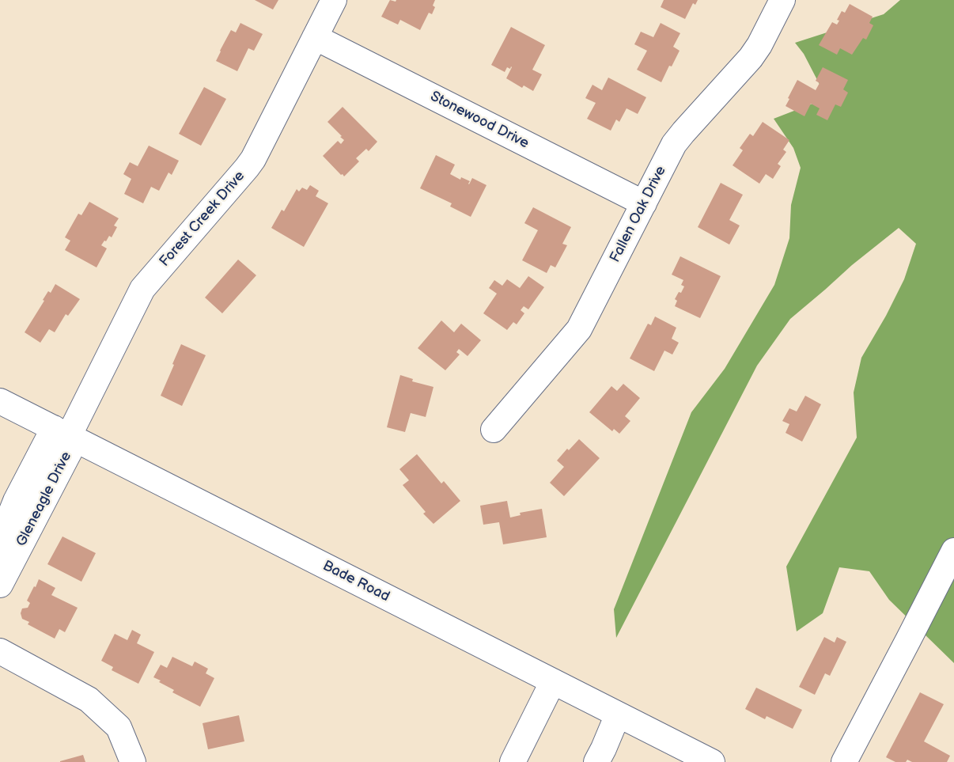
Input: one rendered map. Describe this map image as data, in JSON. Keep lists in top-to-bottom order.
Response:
{
  "streets": {
    "street": [
      "Stonewood Drive",
      "Fallen Oak Drive",
      "Forest Creek Drive",
      "Gleneagle Drive",
      "Bade Road"
    ]
  },
  "crossings": [
    ["Stonewood Drive", "Fallen Oak Drive"],
    ["Stonewood Drive", "Forest Creek Drive"],
    ["Forest Creek Drive", "Gleneagle Drive"],
    ["Forest Creek Drive", "Bade Road"],
    ["Gleneagle Drive", "Bade Road"]
  ]
}
